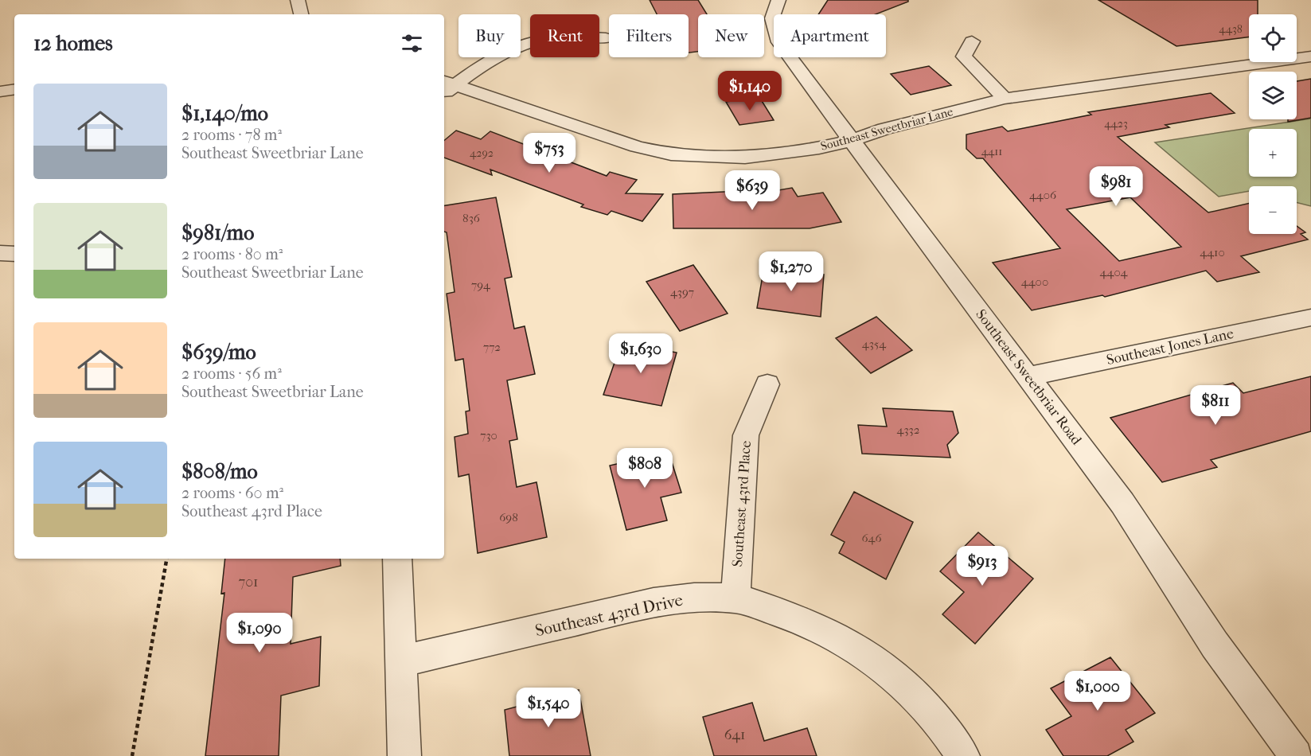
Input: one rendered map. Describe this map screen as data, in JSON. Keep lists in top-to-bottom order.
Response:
{
  "streets": {
    "street": [
      "Southeast Sweetbriar Lane",
      "Southeast Jones Lane",
      "Southeast Sweetbriar Road",
      "Southeast 43rd Place",
      "Southeast 43rd Drive"
    ]
  },
  "crossings": [
    ["Southeast Sweetbriar Lane", "Southeast Sweetbriar Road"],
    ["Southeast Jones Lane", "Southeast Sweetbriar Road"],
    ["Southeast 43rd Place", "Southeast 43rd Drive"]
  ],
  "house_numbers": [
    "4438",
    "4423",
    "4411",
    "4292",
    "4406",
    "836",
    "4410",
    "4404",
    "4400",
    "794",
    "4397",
    "4354",
    "772",
    "4332",
    "730",
    "698",
    "646",
    "701",
    "641"
  ],
  "page": {
    "map_buttons": ["+", "−"],
    "chip": [
      "Buy",
      "Rent",
      "Filters",
      "New",
      "Apartment"
    ],
    "heading": "12 homes",
    "price": [
      "$1,140",
      "$753",
      "$981",
      "$639",
      "$1,270",
      "$1,630",
      "$811",
      "$808",
      "$913",
      "$1,090",
      "$1,000",
      "$1,540"
    ],
    "list": [
      {
        "name": "$1,140/mo",
        "note": "2 rooms · 78 m² · Southeast Sweetbriar Lane"
      },
      {
        "name": "$981/mo",
        "note": "2 rooms · 80 m² · Southeast Sweetbriar Lane"
      },
      {
        "name": "$639/mo",
        "note": "2 rooms · 56 m² · Southeast Sweetbriar Lane"
      },
      {
        "name": "$808/mo",
        "note": "2 rooms · 60 m² · Southeast 43rd Place"
      }
    ]
  }
}
